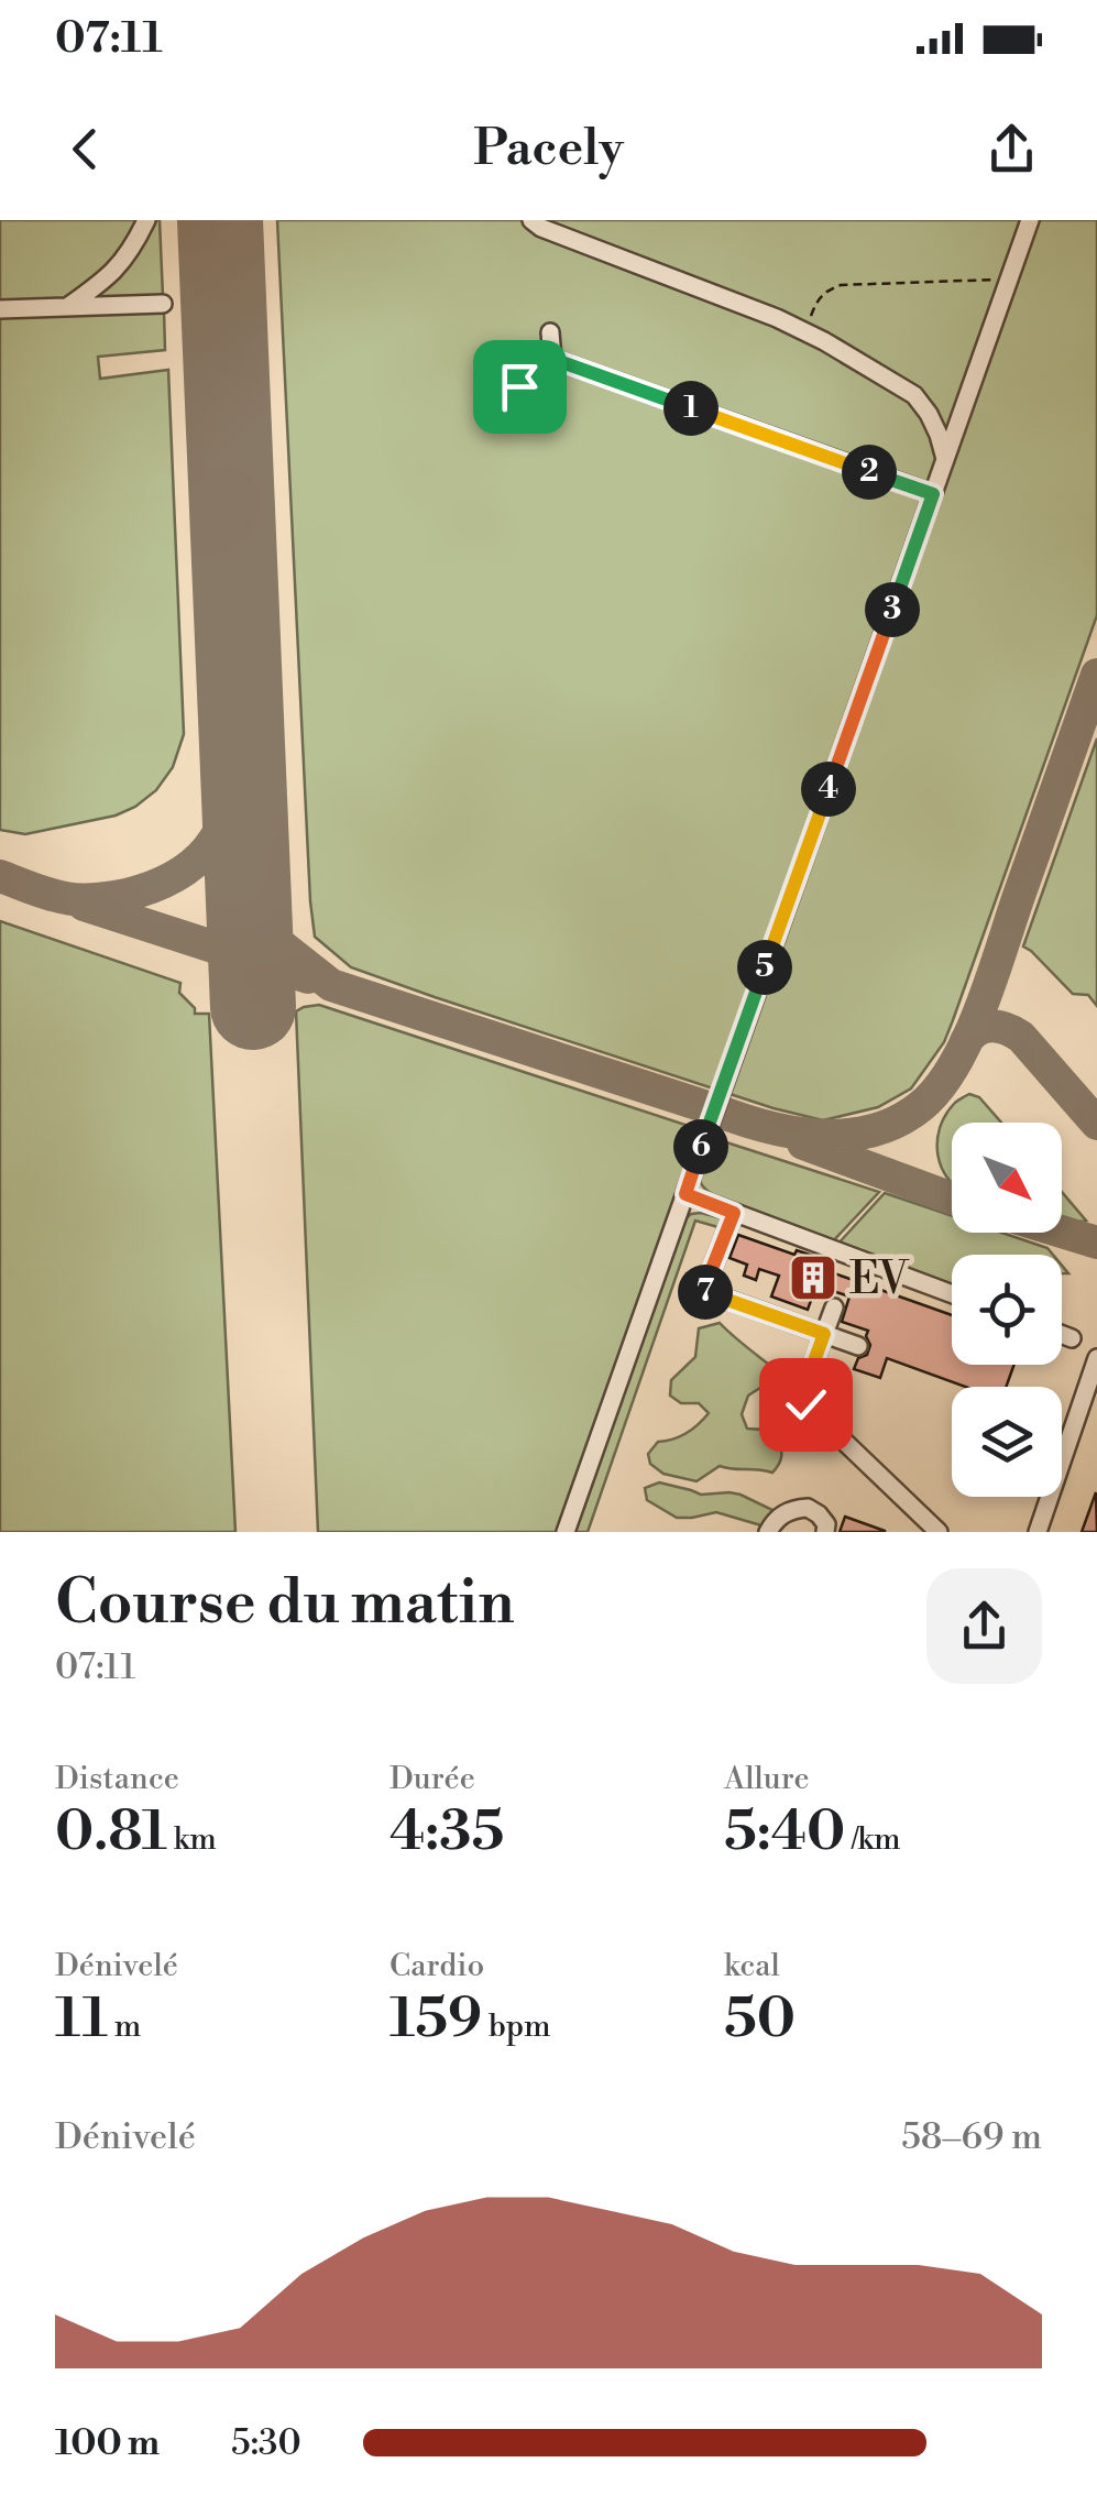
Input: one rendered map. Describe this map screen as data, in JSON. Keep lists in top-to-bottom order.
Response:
{
  "places": {
    "building": ["EV"]
  },
  "north": "bottom right",
  "page": {
    "status": "07:11",
    "header": "Pacely",
    "pins": [
      "1",
      "2",
      "3",
      "4",
      "5",
      "6",
      "7"
    ],
    "heading": ["Course du matin", "07:11"],
    "stats": [
      ["Distance", "0.81 km"],
      ["Durée", "4:35"],
      ["Allure", "5:40 /km"],
      ["Dénivelé", "11 m"],
      ["Cardio", "159 bpm"],
      ["kcal", "50"]
    ],
    "chart": ["Dénivelé", "58–69 m"],
    "list": [
      {
        "name": "100 m",
        "note": "5:30"
      }
    ]
  }
}
